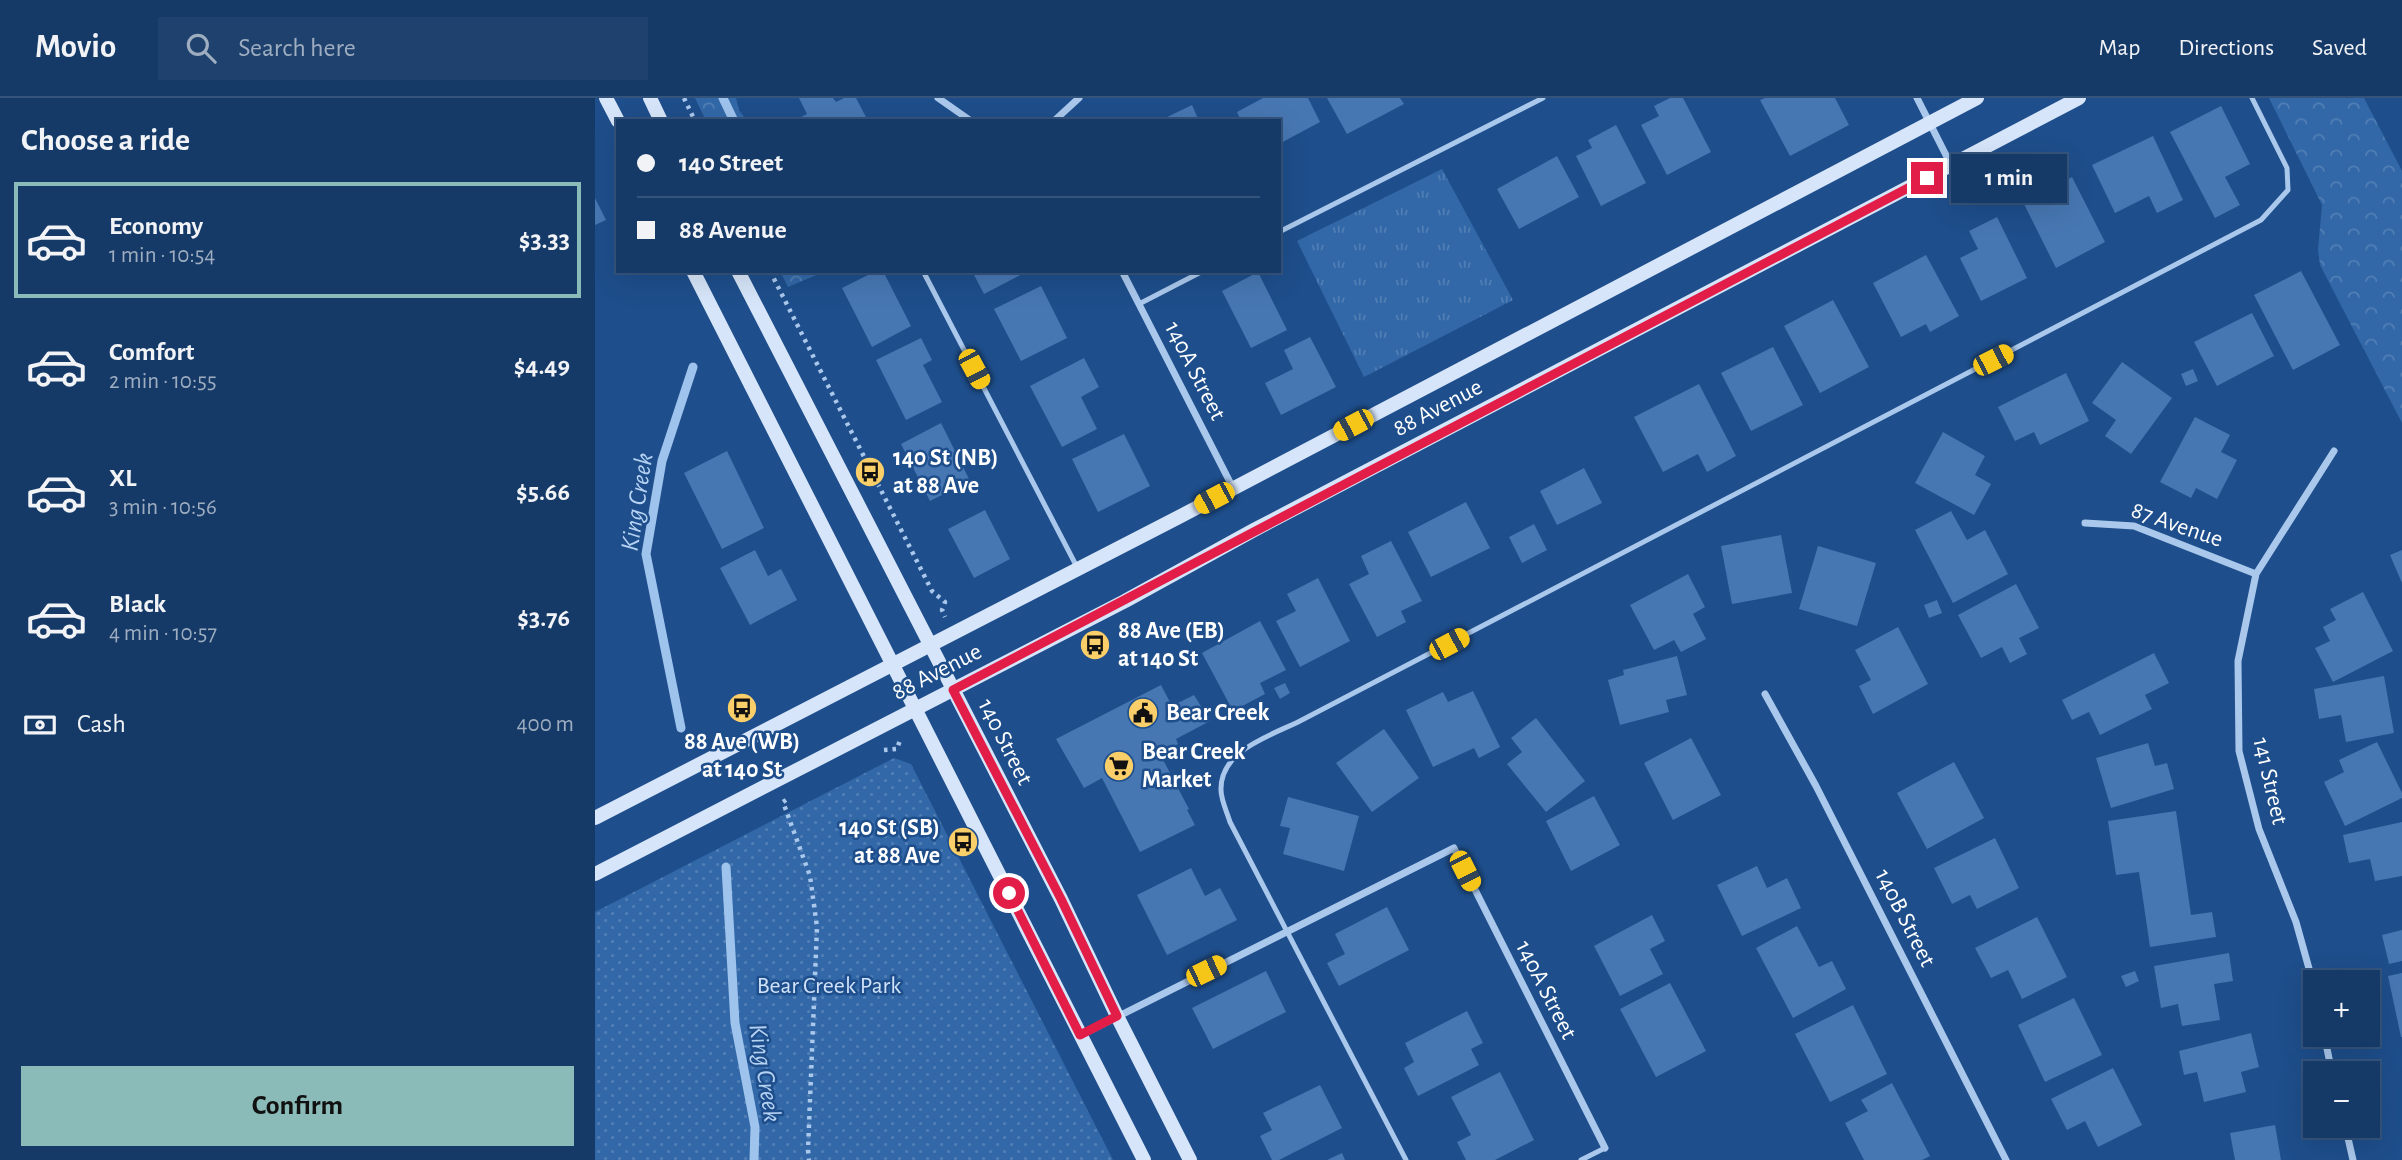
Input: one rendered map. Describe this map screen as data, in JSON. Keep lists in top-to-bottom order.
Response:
{
  "streets": {
    "main road": ["88 Avenue", "140 Street"],
    "street": [
      "140A Street",
      "87 Avenue",
      "141 Street",
      "140B Street"
    ]
  },
  "crossings": [
    ["140A Street", "88 Avenue"],
    ["88 Avenue", "140 Street"],
    ["87 Avenue", "141 Street"]
  ],
  "water": ["King Creek"],
  "parks": ["Bear Creek Park"],
  "places": {
    "bus stop": [
      "140 St (NB) at 88 Ave",
      "88 Ave (EB) at 140 St",
      "88 Ave (WB) at 140 St",
      "140 St (SB) at 88 Ave"
    ],
    "public building": ["Bear Creek"],
    "supermarket": ["Bear Creek Market"]
  },
  "page": {
    "header": "Movio",
    "search": "Search here",
    "nav": ["Map", "Directions", "Saved"],
    "heading": "Choose a ride",
    "banner": ["140 Street", "88 Avenue"],
    "bubble": "1 min",
    "list": [
      {
        "name": "Economy",
        "note": "1 min · 10:54",
        "value": "$3.33"
      },
      {
        "name": "Comfort",
        "note": "2 min · 10:55",
        "value": "$4.49"
      },
      {
        "name": "XL",
        "note": "3 min · 10:56",
        "value": "$5.66"
      },
      {
        "name": "Black",
        "note": "4 min · 10:57",
        "value": "$3.76"
      }
    ],
    "pay": ["Cash", "400 m"],
    "map_buttons": ["+", "−"],
    "buttons": "Confirm"
  }
}
